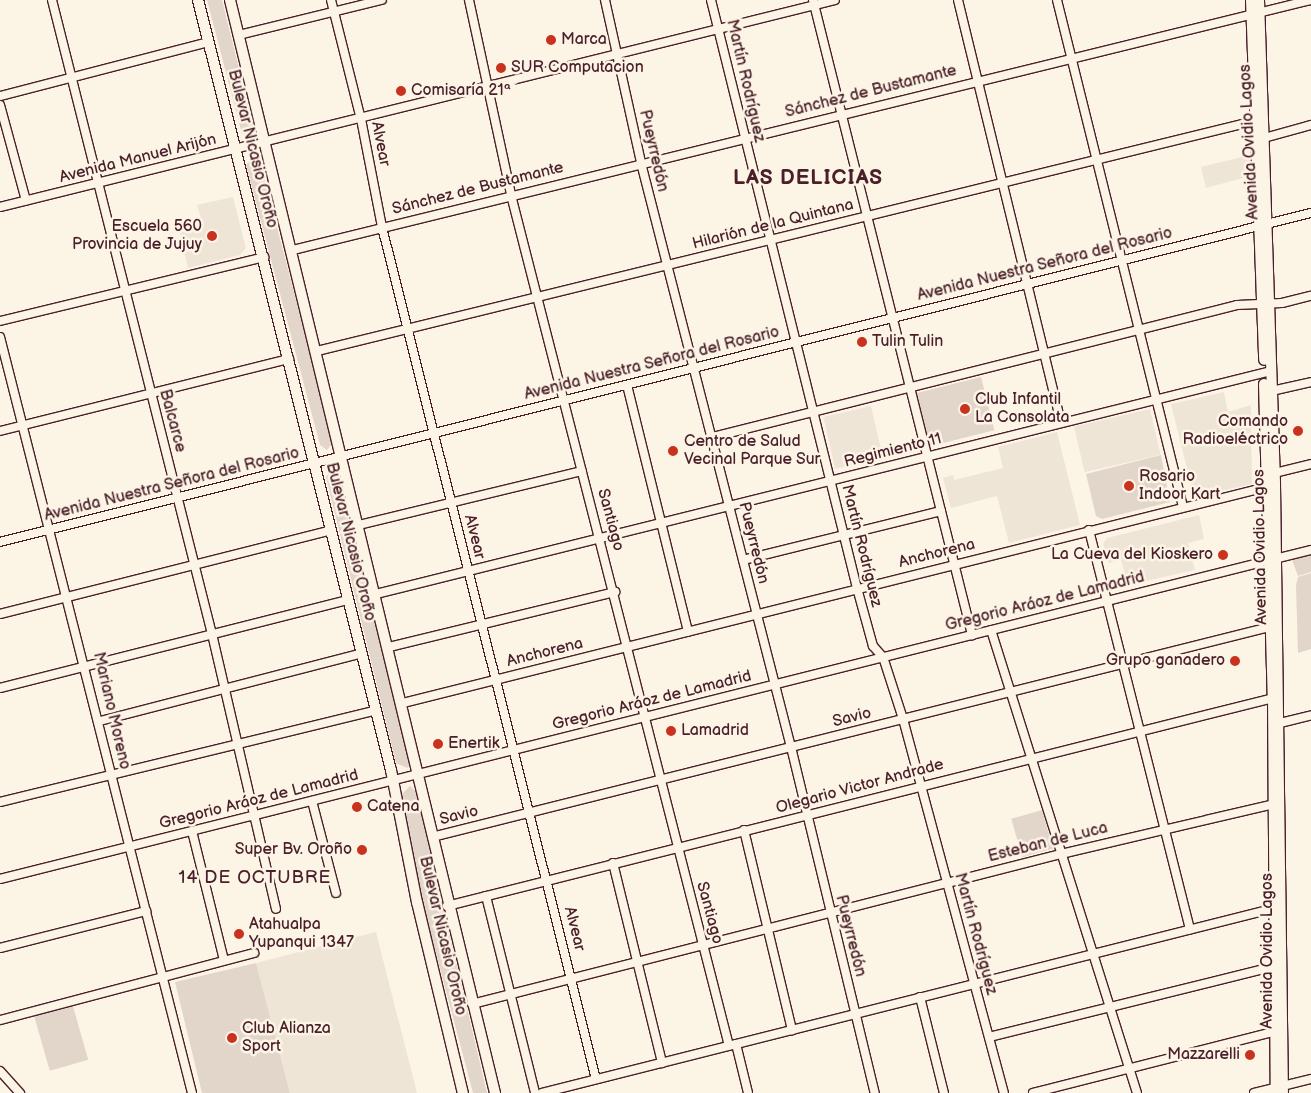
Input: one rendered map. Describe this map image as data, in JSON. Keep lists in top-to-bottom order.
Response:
{
  "streets": {
    "main road": ["Avenida Ovidio Lagos", "Bulevar Nicasio Oroño"],
    "street": [
      "Martín Rodríguez",
      "Sánchez de Bustamante",
      "Alvear",
      "Pueyrredón",
      "Avenida Manuel Arijón",
      "Hilarión de la Quintana",
      "Avenida Nuestra Señora del Rosario",
      "Balcarce",
      "Regimiento 11",
      "Santiago",
      "Anchorena",
      "Gregorio Aráoz de Lamadrid",
      "Mariano Moreno",
      "Savio",
      "Olegario Victor Andrade",
      "Esteban de Luca"
    ]
  },
  "crossings": [
    ["Martín Rodríguez", "Sánchez de Bustamante"],
    ["Martín Rodríguez", "Avenida Manuel Arijón"],
    ["Martín Rodríguez", "Hilarión de la Quintana"],
    ["Martín Rodríguez", "Avenida Nuestra Señora del Rosario"],
    ["Martín Rodríguez", "Regimiento 11"],
    ["Martín Rodríguez", "Anchorena"],
    ["Martín Rodríguez", "Gregorio Aráoz de Lamadrid"],
    ["Martín Rodríguez", "Savio"],
    ["Martín Rodríguez", "Olegario Victor Andrade"],
    ["Martín Rodríguez", "Esteban de Luca"],
    ["Sánchez de Bustamante", "Avenida Ovidio Lagos"],
    ["Sánchez de Bustamante", "Alvear"],
    ["Sánchez de Bustamante", "Bulevar Nicasio Oroño"],
    ["Sánchez de Bustamante", "Pueyrredón"],
    ["Sánchez de Bustamante", "Santiago"],
    ["Avenida Ovidio Lagos", "Hilarión de la Quintana"],
    ["Avenida Ovidio Lagos", "Avenida Nuestra Señora del Rosario"],
    ["Avenida Ovidio Lagos", "Regimiento 11"],
    ["Avenida Ovidio Lagos", "Anchorena"],
    ["Avenida Ovidio Lagos", "Gregorio Aráoz de Lamadrid"],
    ["Avenida Ovidio Lagos", "Savio"],
    ["Avenida Ovidio Lagos", "Olegario Victor Andrade"],
    ["Avenida Ovidio Lagos", "Esteban de Luca"],
    ["Alvear", "Avenida Manuel Arijón"],
    ["Alvear", "Hilarión de la Quintana"],
    ["Alvear", "Avenida Nuestra Señora del Rosario"],
    ["Alvear", "Regimiento 11"],
    ["Alvear", "Anchorena"],
    ["Alvear", "Gregorio Aráoz de Lamadrid"],
    ["Alvear", "Savio"],
    ["Alvear", "Olegario Victor Andrade"],
    ["Alvear", "Esteban de Luca"],
    ["Bulevar Nicasio Oroño", "Avenida Manuel Arijón"],
    ["Bulevar Nicasio Oroño", "Hilarión de la Quintana"],
    ["Bulevar Nicasio Oroño", "Avenida Nuestra Señora del Rosario"],
    ["Bulevar Nicasio Oroño", "Regimiento 11"],
    ["Bulevar Nicasio Oroño", "Anchorena"],
    ["Bulevar Nicasio Oroño", "Gregorio Aráoz de Lamadrid"],
    ["Bulevar Nicasio Oroño", "Savio"],
    ["Bulevar Nicasio Oroño", "Olegario Victor Andrade"],
    ["Bulevar Nicasio Oroño", "Esteban de Luca"],
    ["Pueyrredón", "Avenida Manuel Arijón"],
    ["Pueyrredón", "Hilarión de la Quintana"],
    ["Pueyrredón", "Avenida Nuestra Señora del Rosario"],
    ["Pueyrredón", "Regimiento 11"],
    ["Pueyrredón", "Anchorena"],
    ["Pueyrredón", "Gregorio Aráoz de Lamadrid"],
    ["Pueyrredón", "Savio"],
    ["Pueyrredón", "Olegario Victor Andrade"],
    ["Pueyrredón", "Esteban de Luca"],
    ["Avenida Manuel Arijón", "Balcarce"],
    ["Avenida Manuel Arijón", "Santiago"],
    ["Hilarión de la Quintana", "Santiago"],
    ["Avenida Nuestra Señora del Rosario", "Balcarce"],
    ["Avenida Nuestra Señora del Rosario", "Santiago"],
    ["Avenida Nuestra Señora del Rosario", "Mariano Moreno"],
    ["Balcarce", "Gregorio Aráoz de Lamadrid"],
    ["Regimiento 11", "Santiago"],
    ["Santiago", "Anchorena"],
    ["Santiago", "Gregorio Aráoz de Lamadrid"],
    ["Santiago", "Savio"],
    ["Santiago", "Olegario Victor Andrade"],
    ["Santiago", "Esteban de Luca"],
    ["Gregorio Aráoz de Lamadrid", "Mariano Moreno"]
  ],
  "districts": ["LAS DELICIAS", "14 DE OCTUBRE"],
  "places": [
    "Marca",
    "SUR Computacion",
    "Comisaría 21ª",
    "Escuela 560 Provincia de Jujuy",
    "Tulin Tulin",
    "Club Infantil La Consolata",
    "Comando Radioeléctrico",
    "Centro de Salud Vecinal Parque Sur",
    "Rosario Indoor Kart",
    "La Cueva del Kioskero",
    "Grupo ganadero",
    "Lamadrid",
    "Enertik",
    "Catena",
    "Super Bv. Oroño",
    "Atahualpa Yupanqui 1347",
    "Club Alianza Sport",
    "Mazzarelli"
  ]
}
